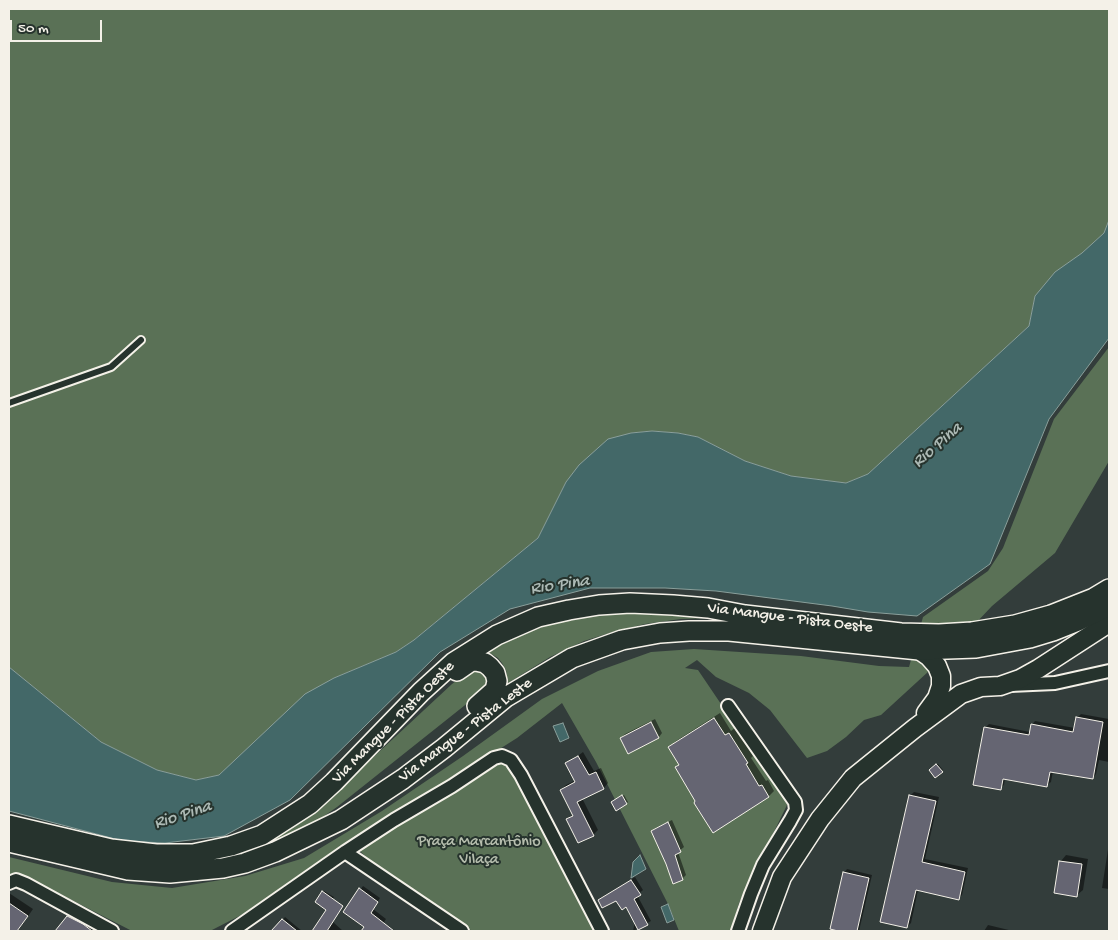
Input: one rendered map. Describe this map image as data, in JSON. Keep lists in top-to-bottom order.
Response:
{
  "streets": {
    "main road": ["Via Mangue - Pista Oeste", "Via Mangue - Pista Leste"]
  },
  "crossings": [
    ["Via Mangue - Pista Oeste", "Via Mangue - Pista Leste"]
  ],
  "water": ["Rio Pina"],
  "parks": ["Praça Marcantônio Vilaça"],
  "scale_bar": "50 m"
}
